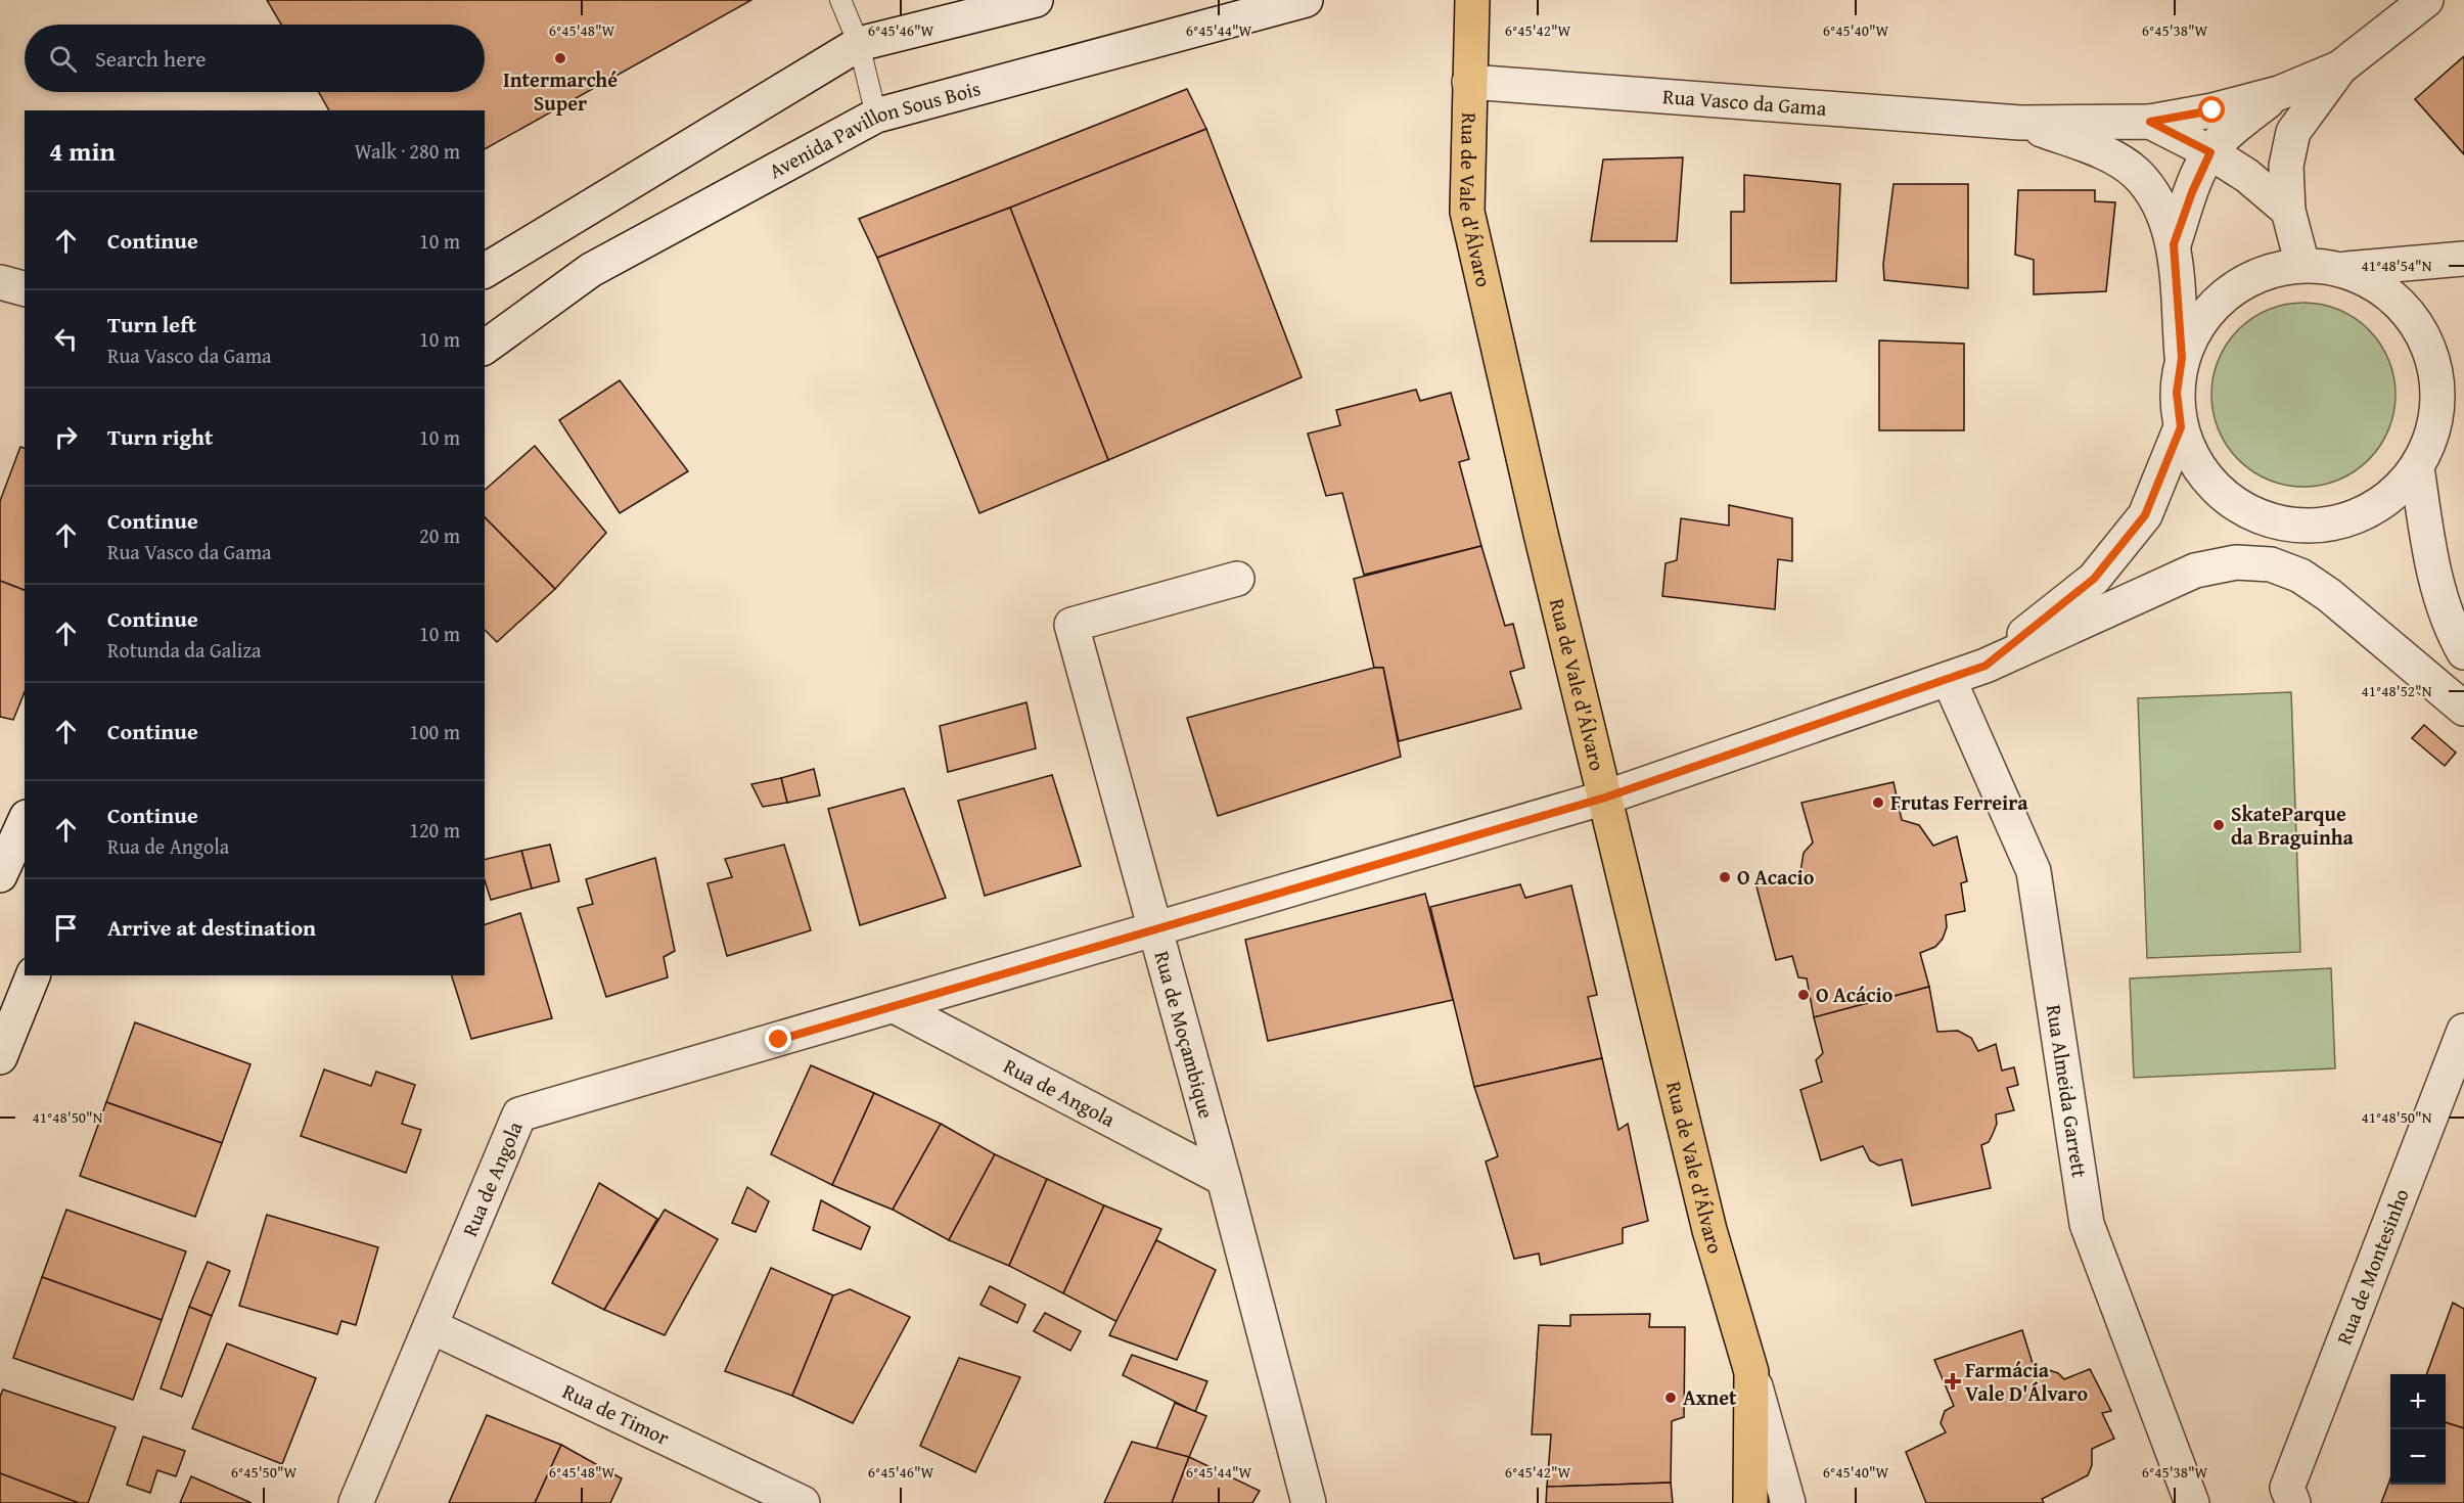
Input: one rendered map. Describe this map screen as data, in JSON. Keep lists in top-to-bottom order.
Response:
{
  "streets": {
    "main road": ["Rua de Vale d'Álvaro"],
    "street": [
      "Rua Vasco da Gama",
      "Avenida Pavillon Sous Bois",
      "Rua de Moçambique",
      "Rua Almeida Garrett",
      "Rua de Angola",
      "Rua de Montesinho",
      "Rua de Timor"
    ]
  },
  "crossings": [
    ["Rua Vasco da Gama", "Rua de Vale d'Álvaro"],
    ["Rua de Vale d'Álvaro", "Rua de Angola"],
    ["Rua de Moçambique", "Rua de Angola"],
    ["Rua Almeida Garrett", "Rua de Angola"],
    ["Rua de Angola", "Rua de Timor"]
  ],
  "places": {
    "other": [
      "Intermarché Super",
      "Frutas Ferreira",
      "SkateParque da Braguinha",
      "O Acacio",
      "O Acácio",
      "Axnet"
    ],
    "health": ["Farmácia Vale D'Álvaro"]
  },
  "page": {
    "search": "Search here",
    "heading": ["4 min", "Walk · 280 m"],
    "list": [
      ["Continue", "10 m"],
      ["Turn left", "Rua Vasco da Gama", "10 m"],
      ["Turn right", "10 m"],
      ["Continue", "Rua Vasco da Gama", "20 m"],
      ["Continue", "Rotunda da Galiza", "10 m"],
      ["Continue", "100 m"],
      ["Continue", "Rua de Angola", "120 m"],
      "Arrive at destination"
    ],
    "map_buttons": ["+", "−"]
  },
  "coordinates": [
    "6°45'48\"W",
    "6°45'46\"W",
    "6°45'44\"W",
    "6°45'42\"W",
    "6°45'40\"W",
    "6°45'38\"W",
    "41°48'54\"N",
    "41°48'52\"N",
    "41°48'50\"N",
    "6°45'50\"W"
  ]
}
